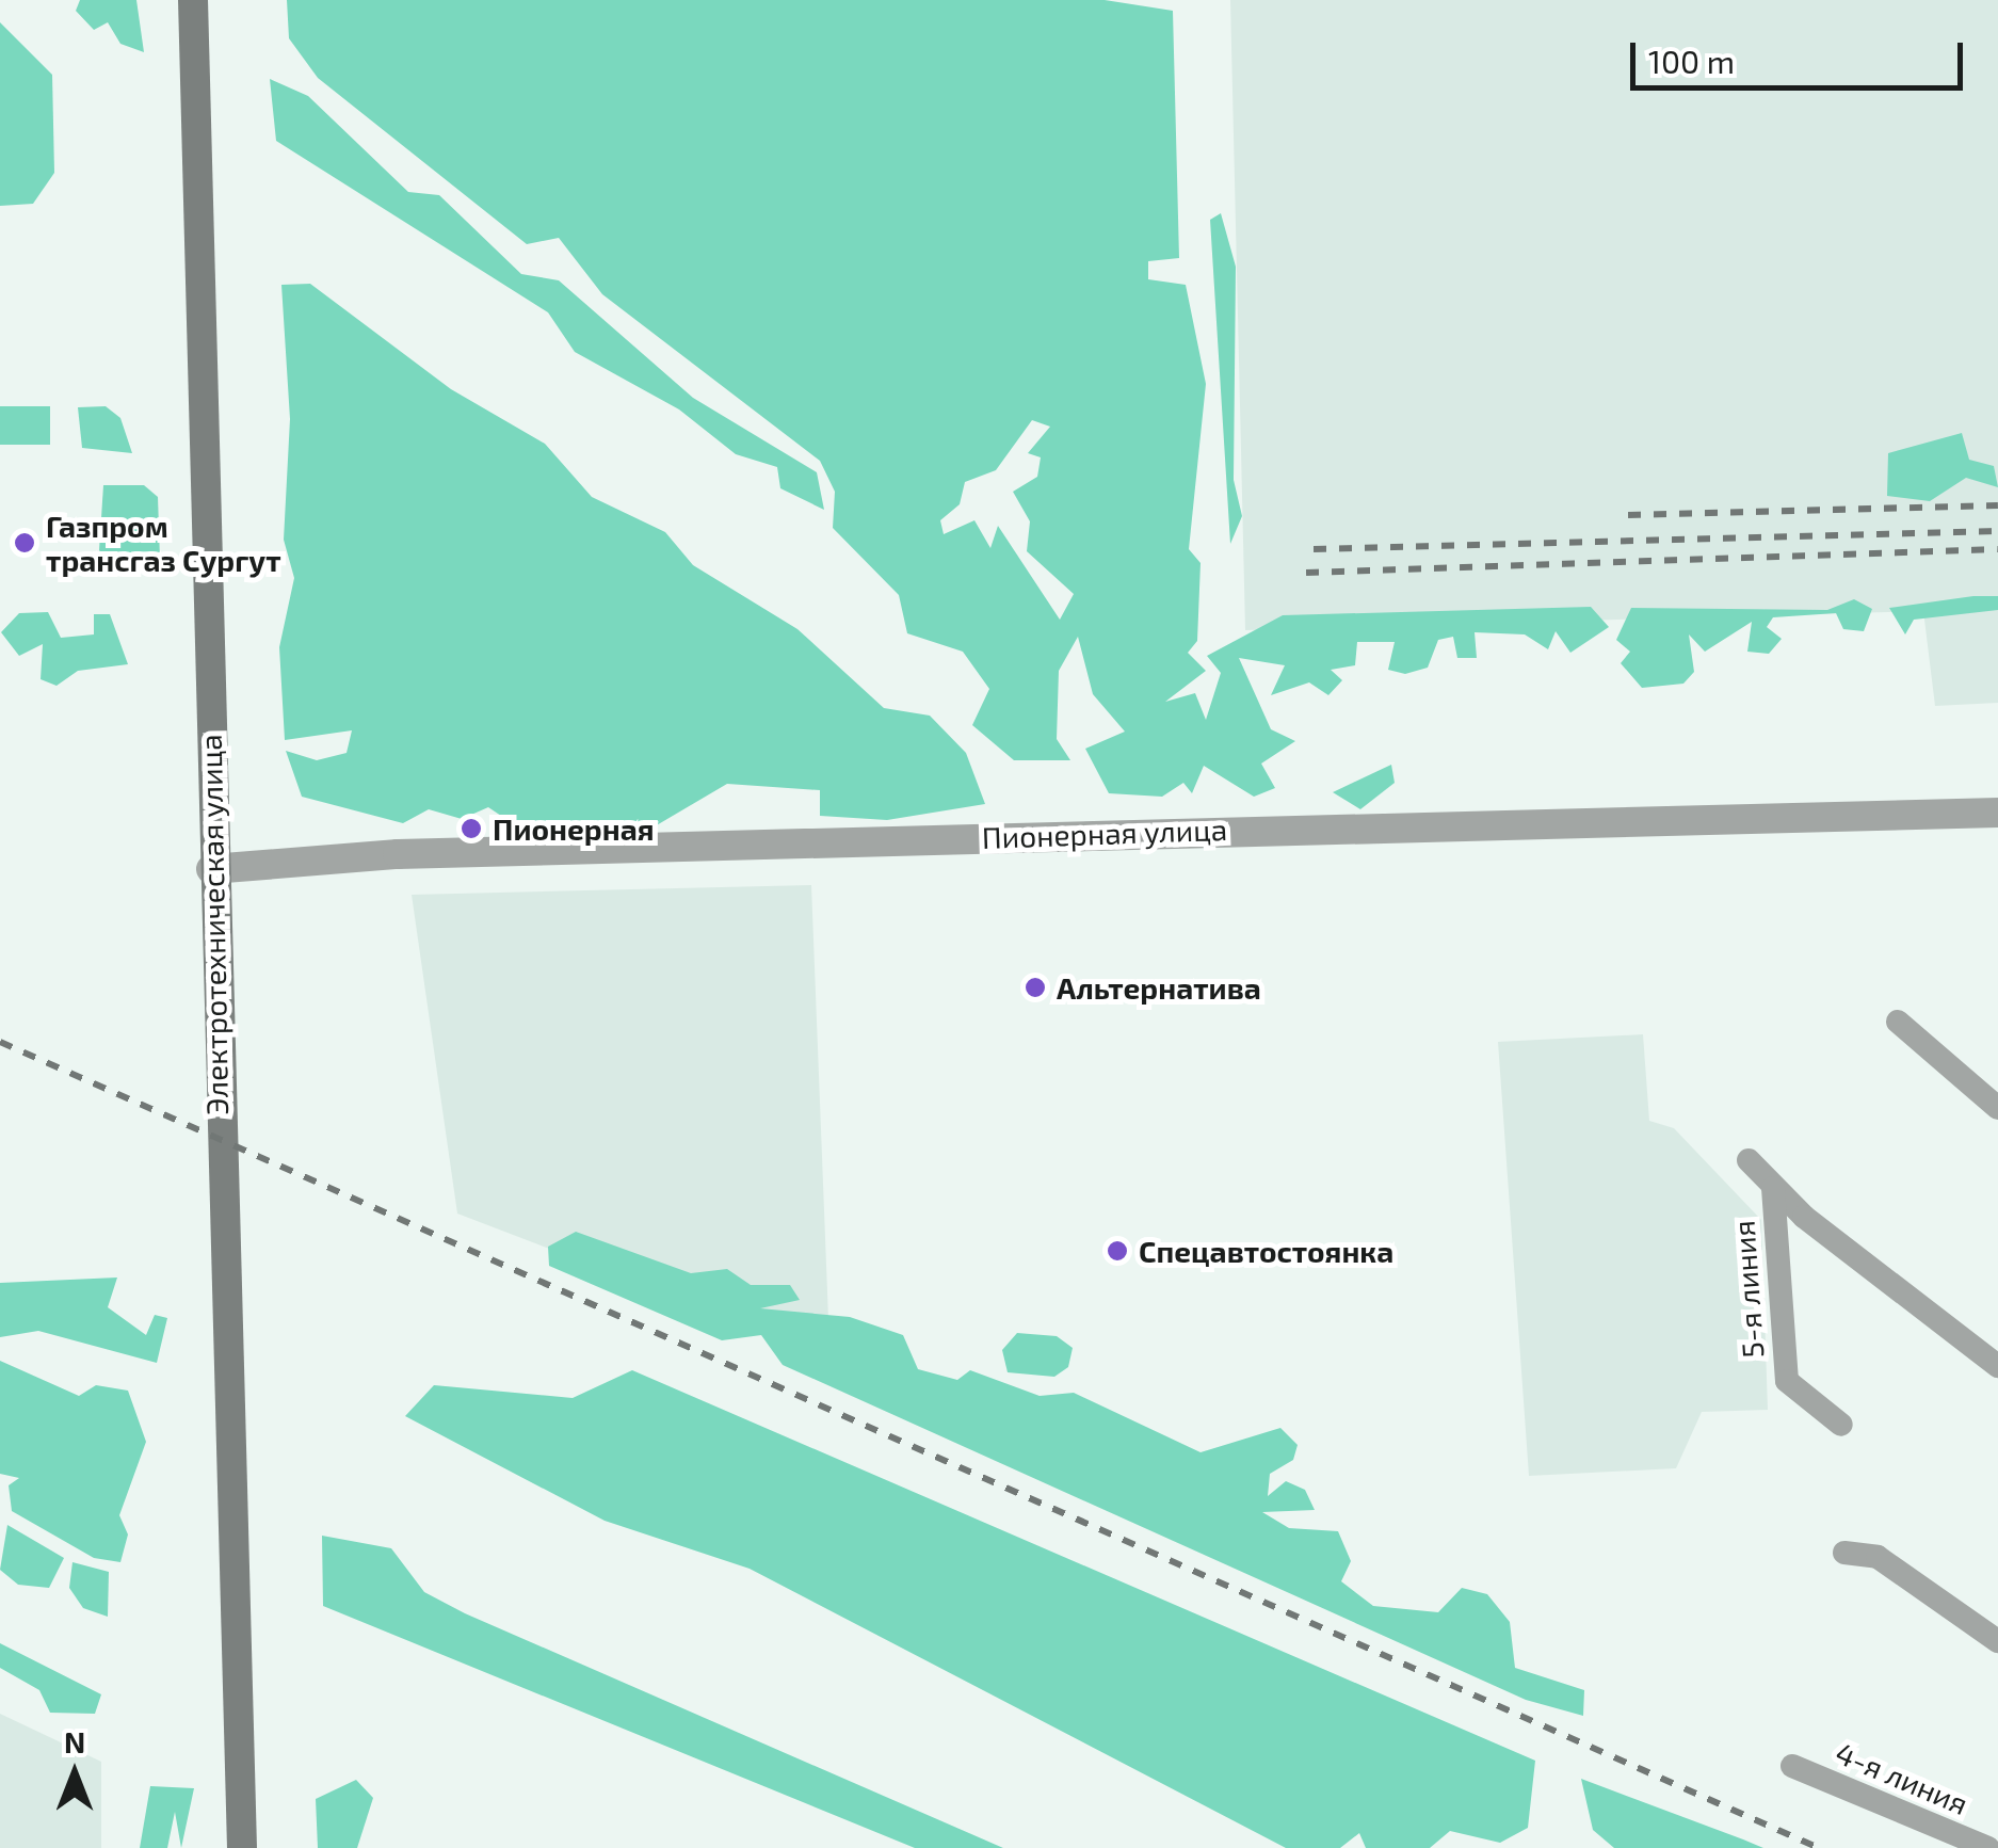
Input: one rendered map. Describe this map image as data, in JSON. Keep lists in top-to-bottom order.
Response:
{
  "streets": {
    "main road": ["Электротехническая улица"],
    "street": ["Пионерная улица", "5-я линия", "4-я линия"]
  },
  "crossings": [
    ["Пионерная улица", "Электротехническая улица"]
  ],
  "places": [
    "Газпром трансгаз Сургут",
    "Пионерная",
    "Альтернатива",
    "Спецавтостоянка"
  ],
  "scale_bar": "100 m",
  "north": "top"
}
